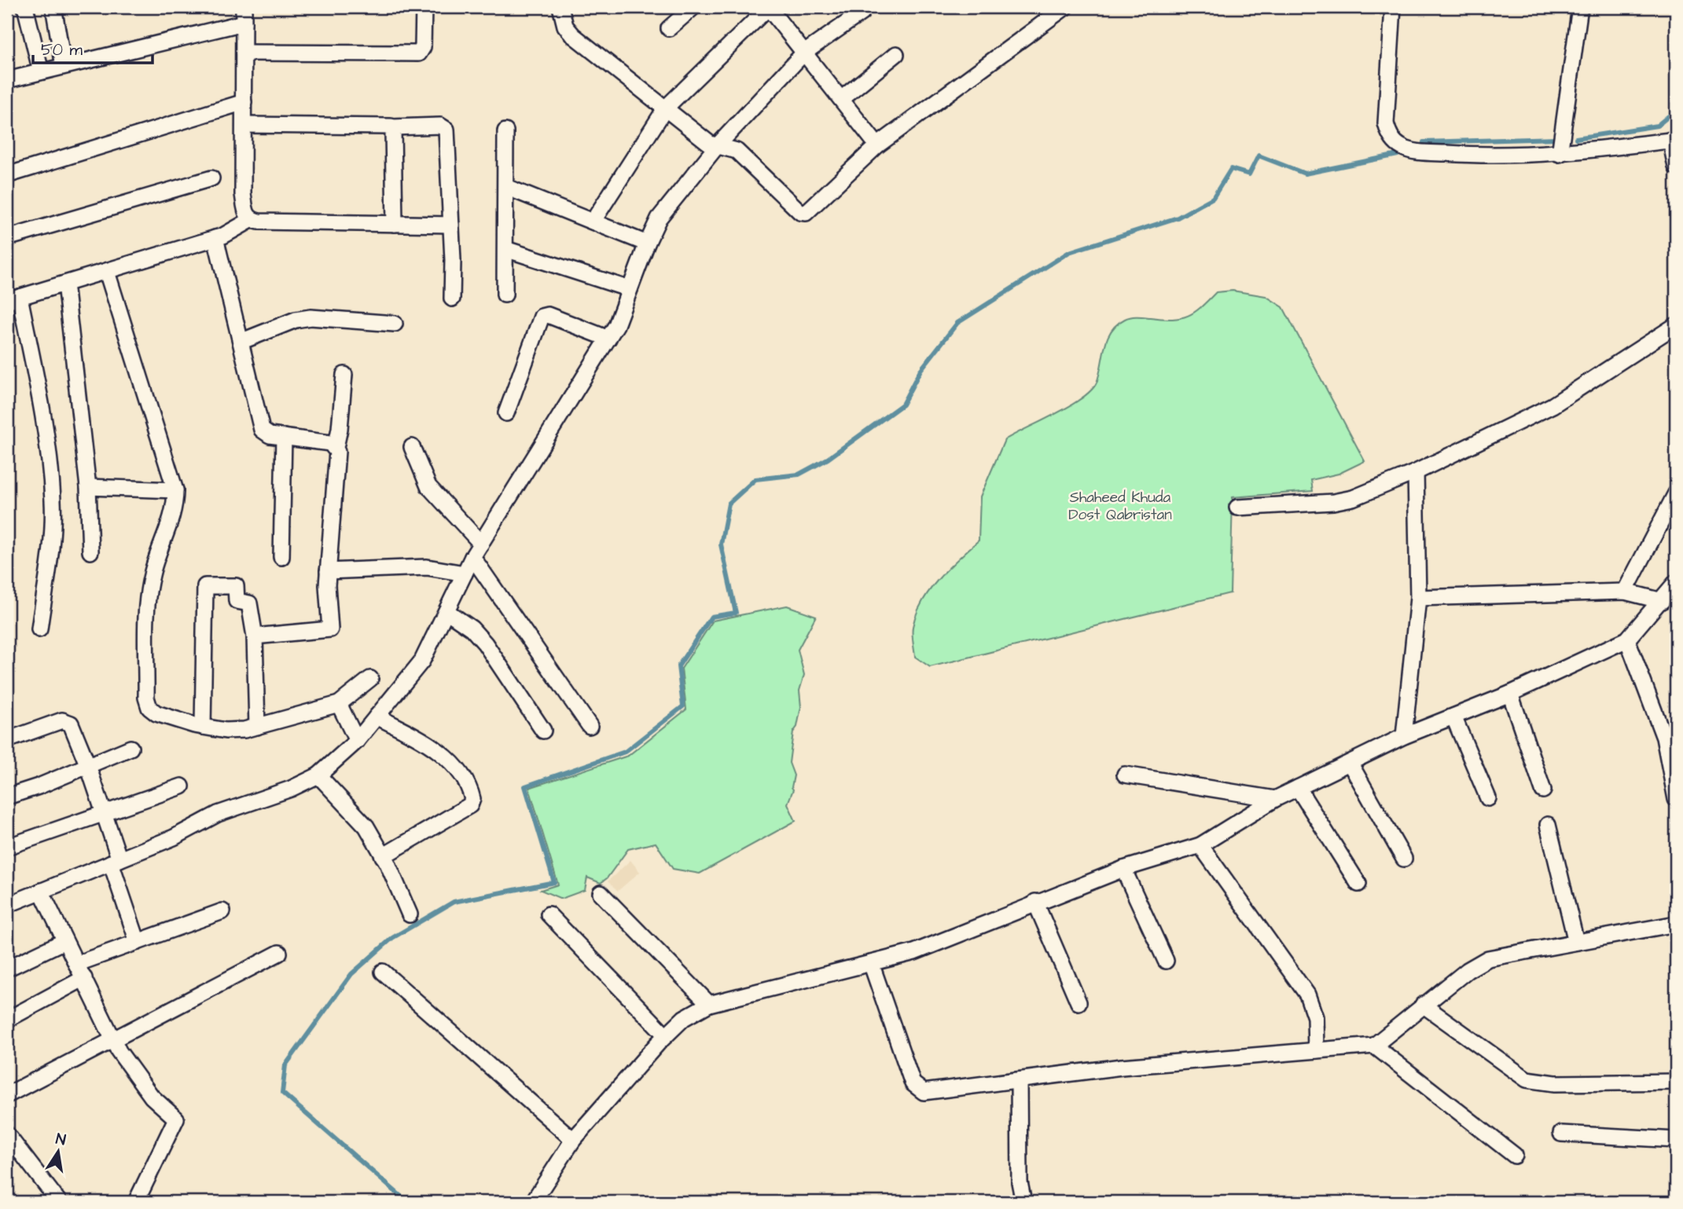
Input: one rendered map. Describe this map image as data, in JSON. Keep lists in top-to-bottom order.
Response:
{
  "parks": ["Shaheed Khuda Dost Qabristan"],
  "scale_bar": "50 m",
  "north": "top"
}
